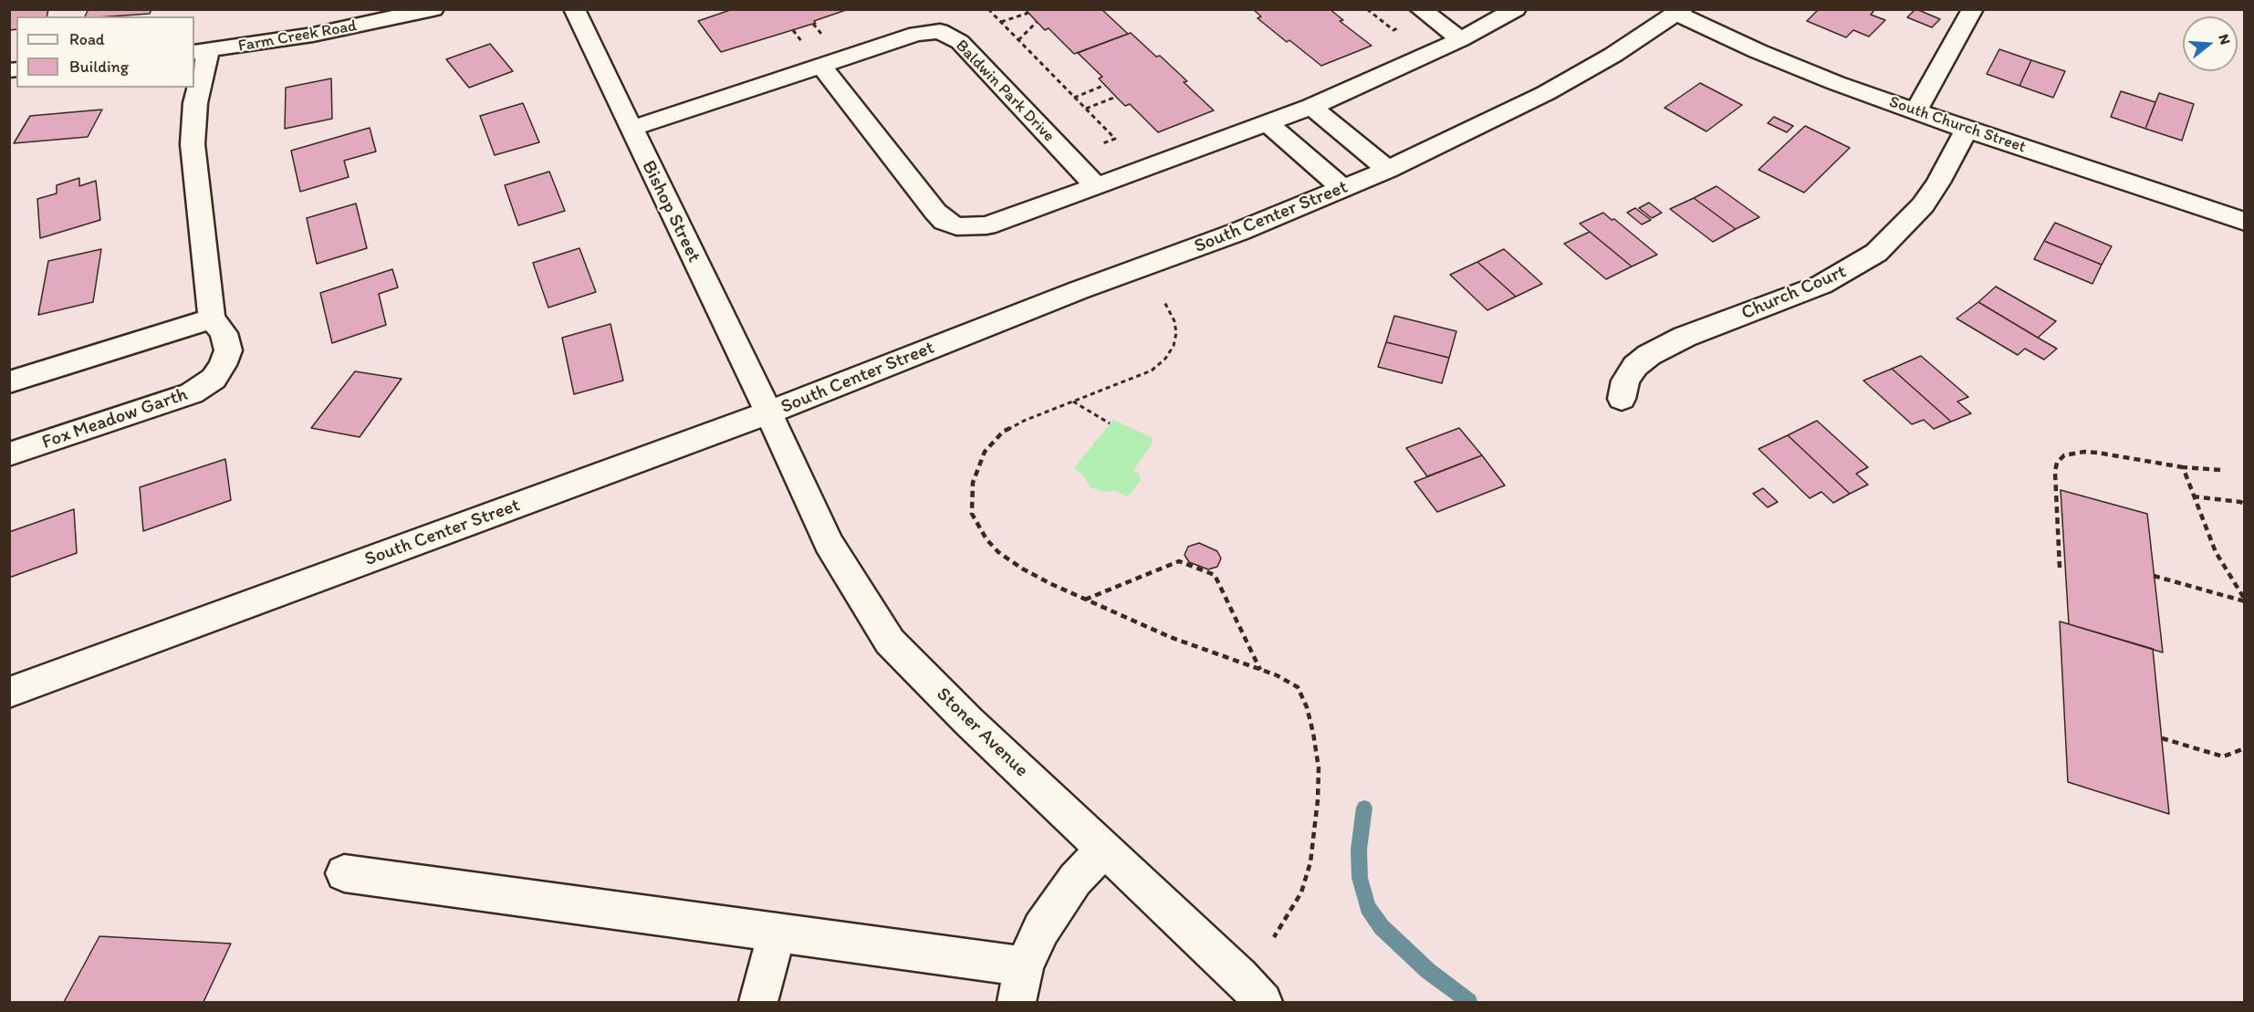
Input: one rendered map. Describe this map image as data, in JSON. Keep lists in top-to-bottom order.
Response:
{
  "streets": {
    "street": [
      "Farm Creek Road",
      "Baldwin Park Drive",
      "South Church Street",
      "Bishop Street",
      "South Center Street",
      "Church Court",
      "Fox Meadow Garth",
      "Stoner Avenue"
    ]
  },
  "crossings": [
    ["Farm Creek Road", "Fox Meadow Garth"],
    ["Baldwin Park Drive", "Bishop Street"],
    ["South Church Street", "South Center Street"],
    ["South Church Street", "Church Court"],
    ["Bishop Street", "South Center Street"],
    ["Bishop Street", "Stoner Avenue"],
    ["South Center Street", "Stoner Avenue"]
  ],
  "legend": ["Road", "Building"],
  "north": "right"
}
